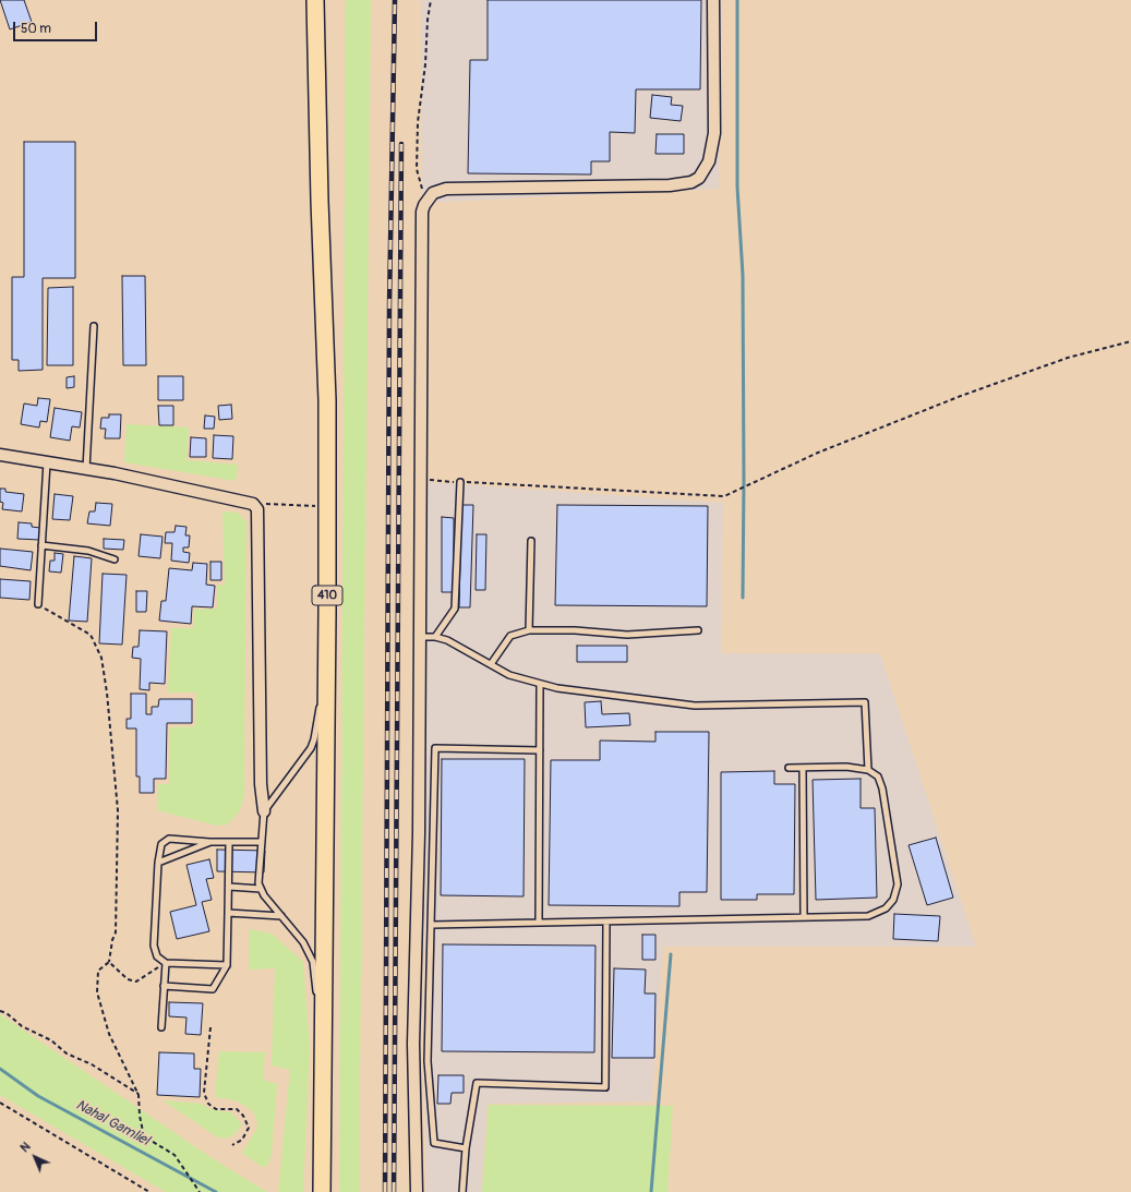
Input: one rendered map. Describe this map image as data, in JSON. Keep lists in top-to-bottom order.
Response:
{
  "streets": {
    "main road": ["410"]
  },
  "water": ["Nahal Gamliel"],
  "scale_bar": "50 m",
  "north": "top left"
}
